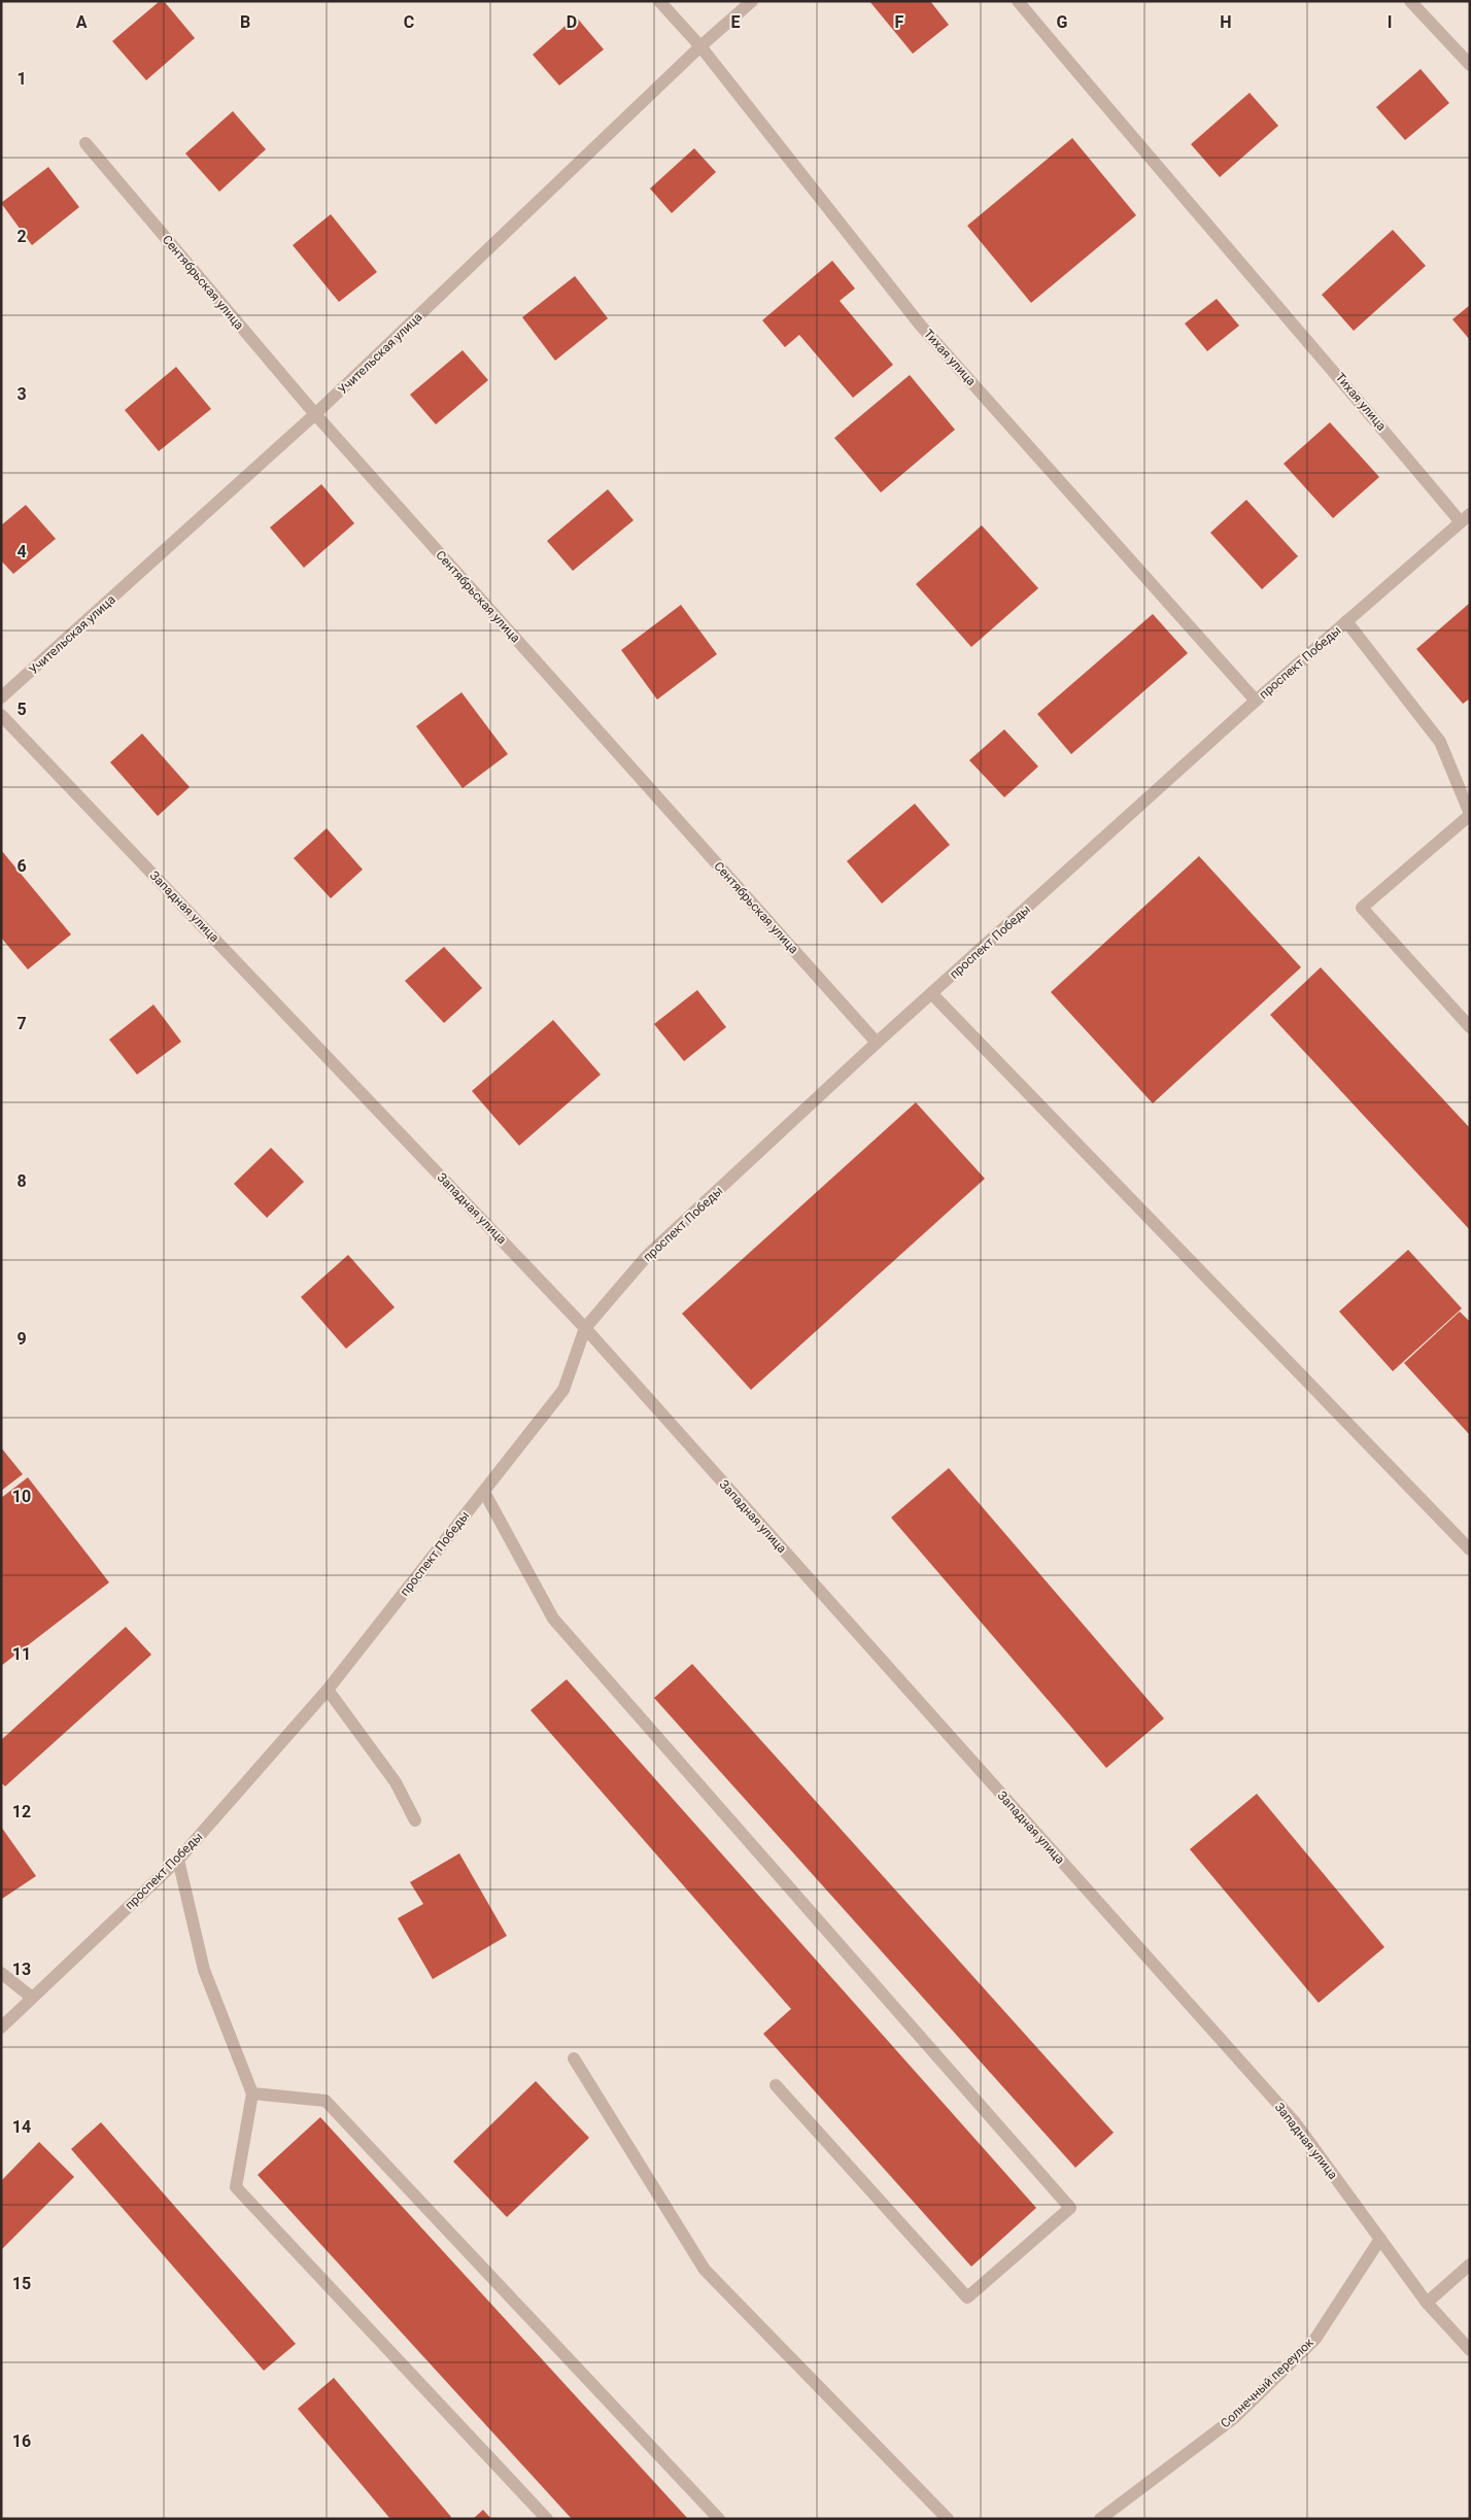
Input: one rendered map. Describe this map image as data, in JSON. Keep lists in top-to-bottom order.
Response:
{
  "streets": {
    "street": [
      "Сентябрьская улица",
      "Учительская улица",
      "Тихая улица",
      "проспект Победы",
      "Западная улица",
      "Солнечный переулок"
    ]
  },
  "crossings": [
    ["Сентябрьская улица", "Учительская улица"],
    ["Сентябрьская улица", "проспект Победы"],
    ["Учительская улица", "Тихая улица"],
    ["Тихая улица", "проспект Победы"],
    ["проспект Победы", "Западная улица"],
    ["Западная улица", "Солнечный переулок"]
  ],
  "grid": {
    "columns": [
      "A",
      "B",
      "C",
      "D",
      "E",
      "F",
      "G",
      "H",
      "I"
    ],
    "rows": [
      "1",
      "2",
      "3",
      "4",
      "5",
      "6",
      "7",
      "8",
      "9",
      "10",
      "11",
      "12",
      "13",
      "14",
      "15",
      "16"
    ]
  }
}
